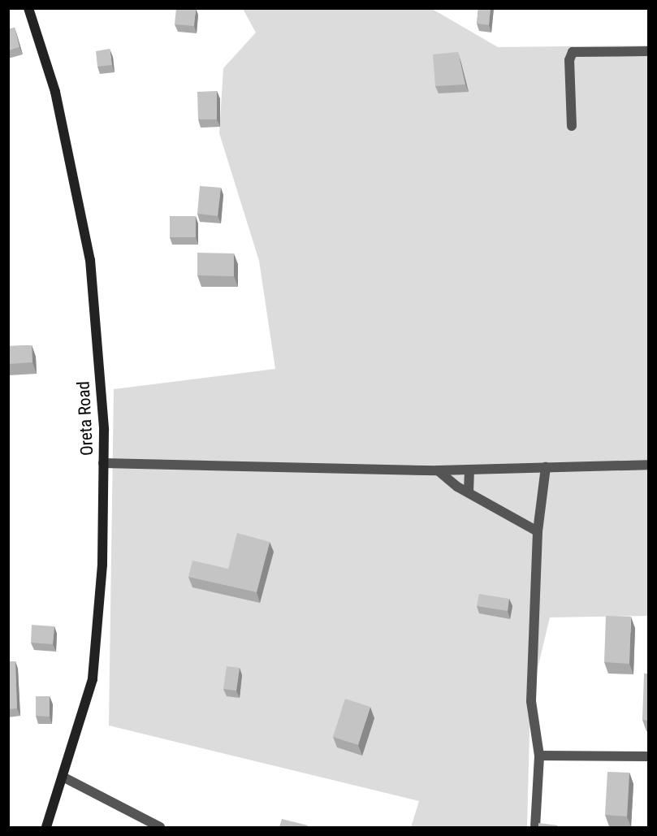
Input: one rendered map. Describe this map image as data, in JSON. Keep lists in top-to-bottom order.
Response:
{
  "streets": {
    "street": ["Oreta Road"]
  }
}
